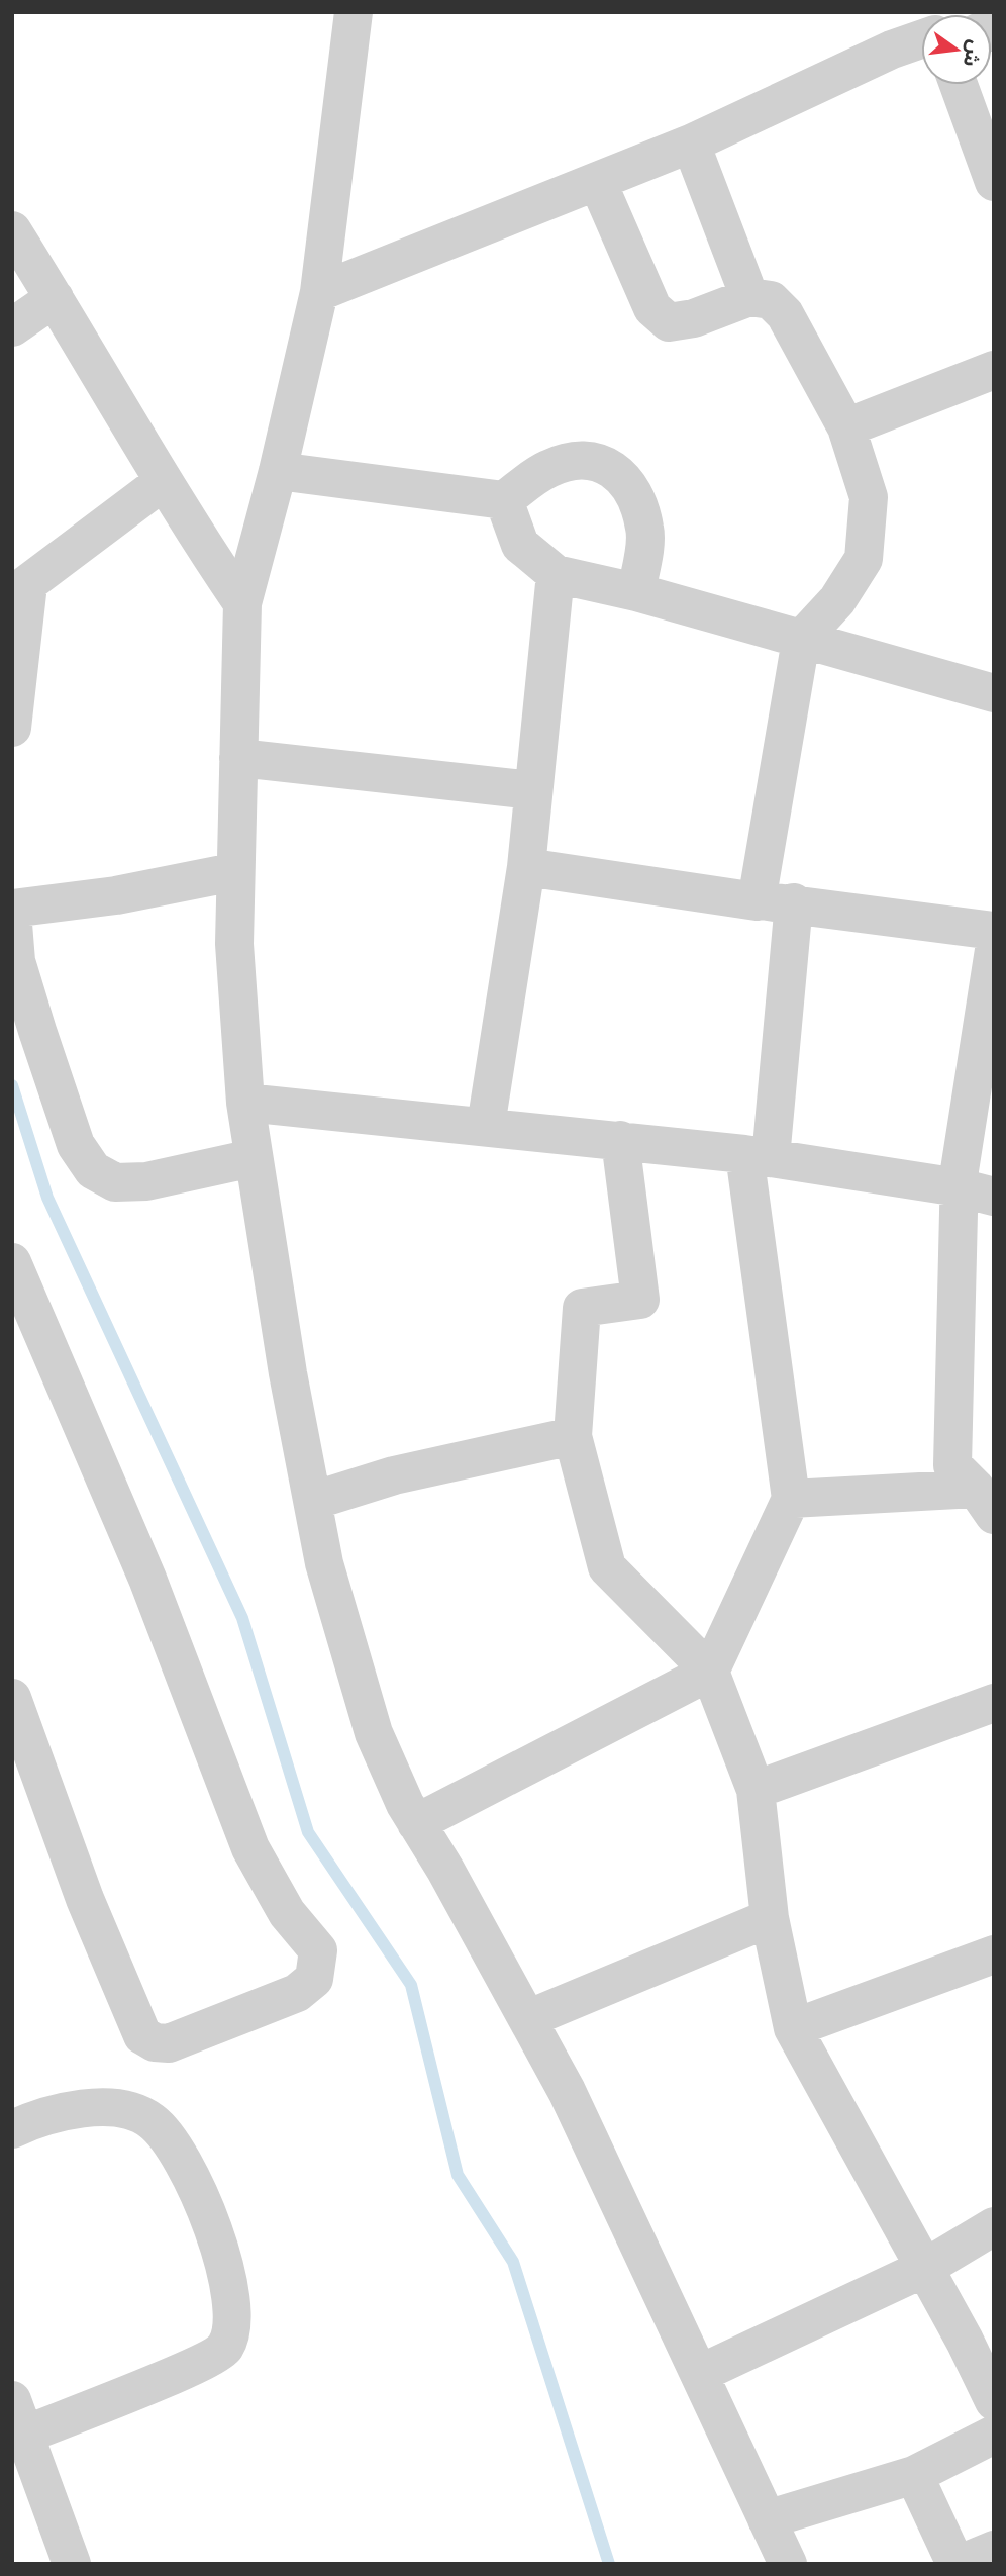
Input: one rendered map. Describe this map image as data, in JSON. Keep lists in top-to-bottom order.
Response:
{
  "north": "right"
}
